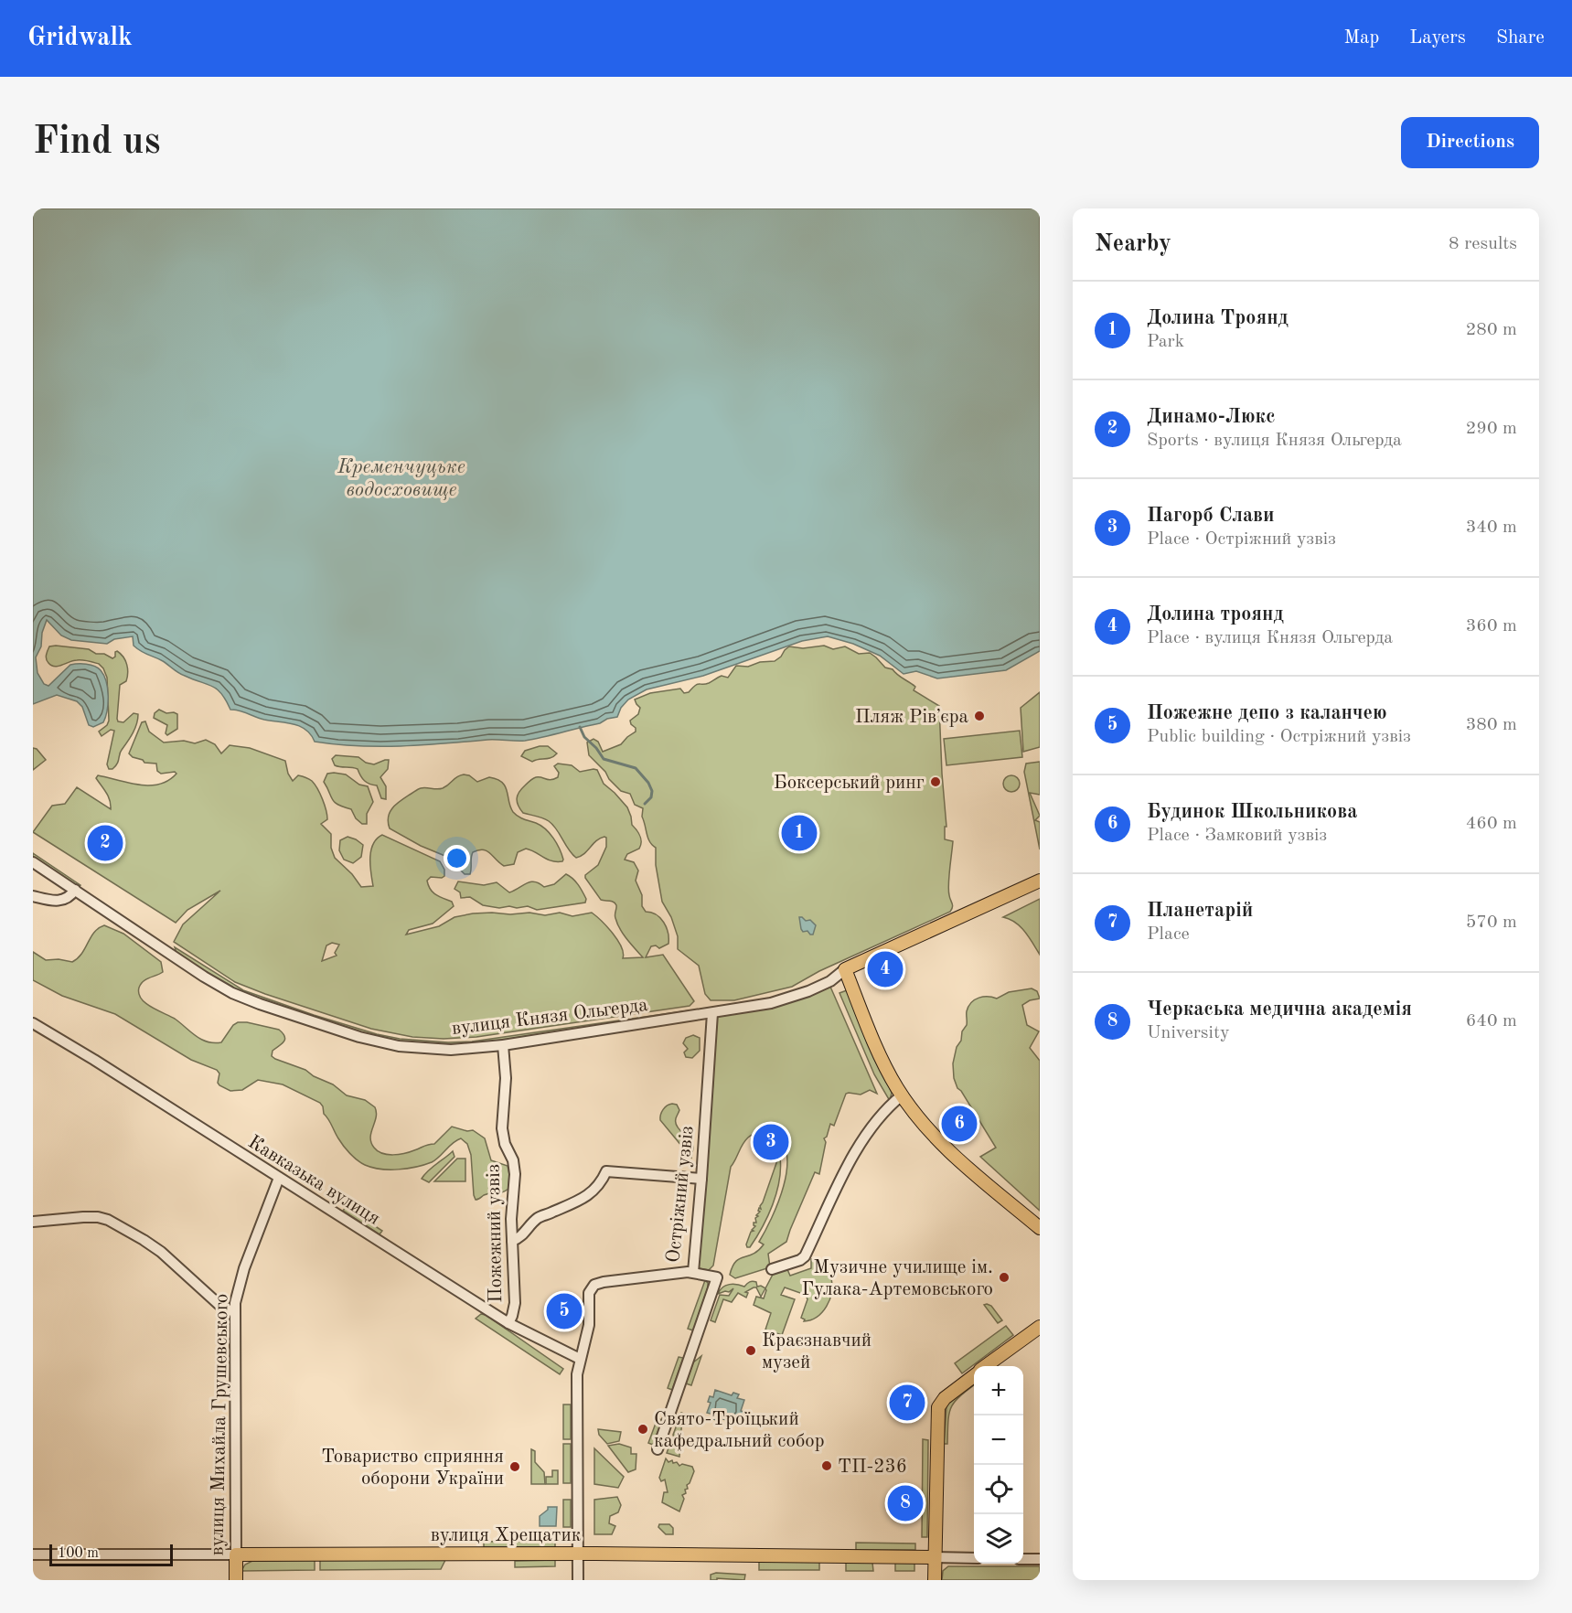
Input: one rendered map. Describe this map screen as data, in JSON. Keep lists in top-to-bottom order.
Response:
{
  "streets": {
    "main road": ["вулиця Князя Ольгерда", "вулиця Михайла Грушевського", "вулиця Хрещатик"],
    "street": ["Кавказька вулиця", "Остріжний узвіз", "Пожежний узвіз"]
  },
  "crossings": [
    ["вулиця Князя Ольгерда", "Остріжний узвіз"],
    ["вулиця Князя Ольгерда", "Пожежний узвіз"],
    ["Кавказька вулиця", "Остріжний узвіз"],
    ["Кавказька вулиця", "Пожежний узвіз"],
    ["Кавказька вулиця", "вулиця Михайла Грушевського"],
    ["вулиця Михайла Грушевського", "вулиця Хрещатик"]
  ],
  "water": ["Кременчуцьке водосховище"],
  "places": [
    "Пляж Рівʼєра",
    "Боксерський ринг",
    "Музичне училище ім. Гулака-Артемовського",
    "Краєзнавчий музей",
    "Свято-Троїцький кафедральний собор",
    "ТП-236",
    "Товариство сприяння оборони України"
  ],
  "scale_bar": "100 m",
  "page": {
    "header": "Gridwalk",
    "nav": ["Map", "Layers", "Share"],
    "buttons": "Directions",
    "title": "Find us",
    "heading": ["Nearby", "8 results"],
    "list": [
      {
        "mark": "1",
        "name": "Долина Троянд",
        "note": "Park",
        "value": "280 m"
      },
      {
        "mark": "2",
        "name": "Динамо-Люкс",
        "note": "Sports · вулиця Князя Ольгерда",
        "value": "290 m"
      },
      {
        "mark": "3",
        "name": "Пагорб Слави",
        "note": "Place · Остріжний узвіз",
        "value": "340 m"
      },
      {
        "mark": "4",
        "name": "Долина троянд",
        "note": "Place · вулиця Князя Ольгерда",
        "value": "360 m"
      },
      {
        "mark": "5",
        "name": "Пожежне депо з каланчею",
        "note": "Public building · Остріжний узвіз",
        "value": "380 m"
      },
      {
        "mark": "6",
        "name": "Будинок Школьникова",
        "note": "Place · Замковий узвіз",
        "value": "460 m"
      },
      {
        "mark": "7",
        "name": "Планетарій",
        "note": "Place",
        "value": "570 m"
      },
      {
        "mark": "8",
        "name": "Черкаська медична академія",
        "note": "University",
        "value": "640 m"
      }
    ],
    "pins": [
      "1",
      "2",
      "4",
      "6",
      "3",
      "5",
      "7",
      "8"
    ],
    "map_buttons": ["+", "−"],
    "scale": "100 m"
  }
}
